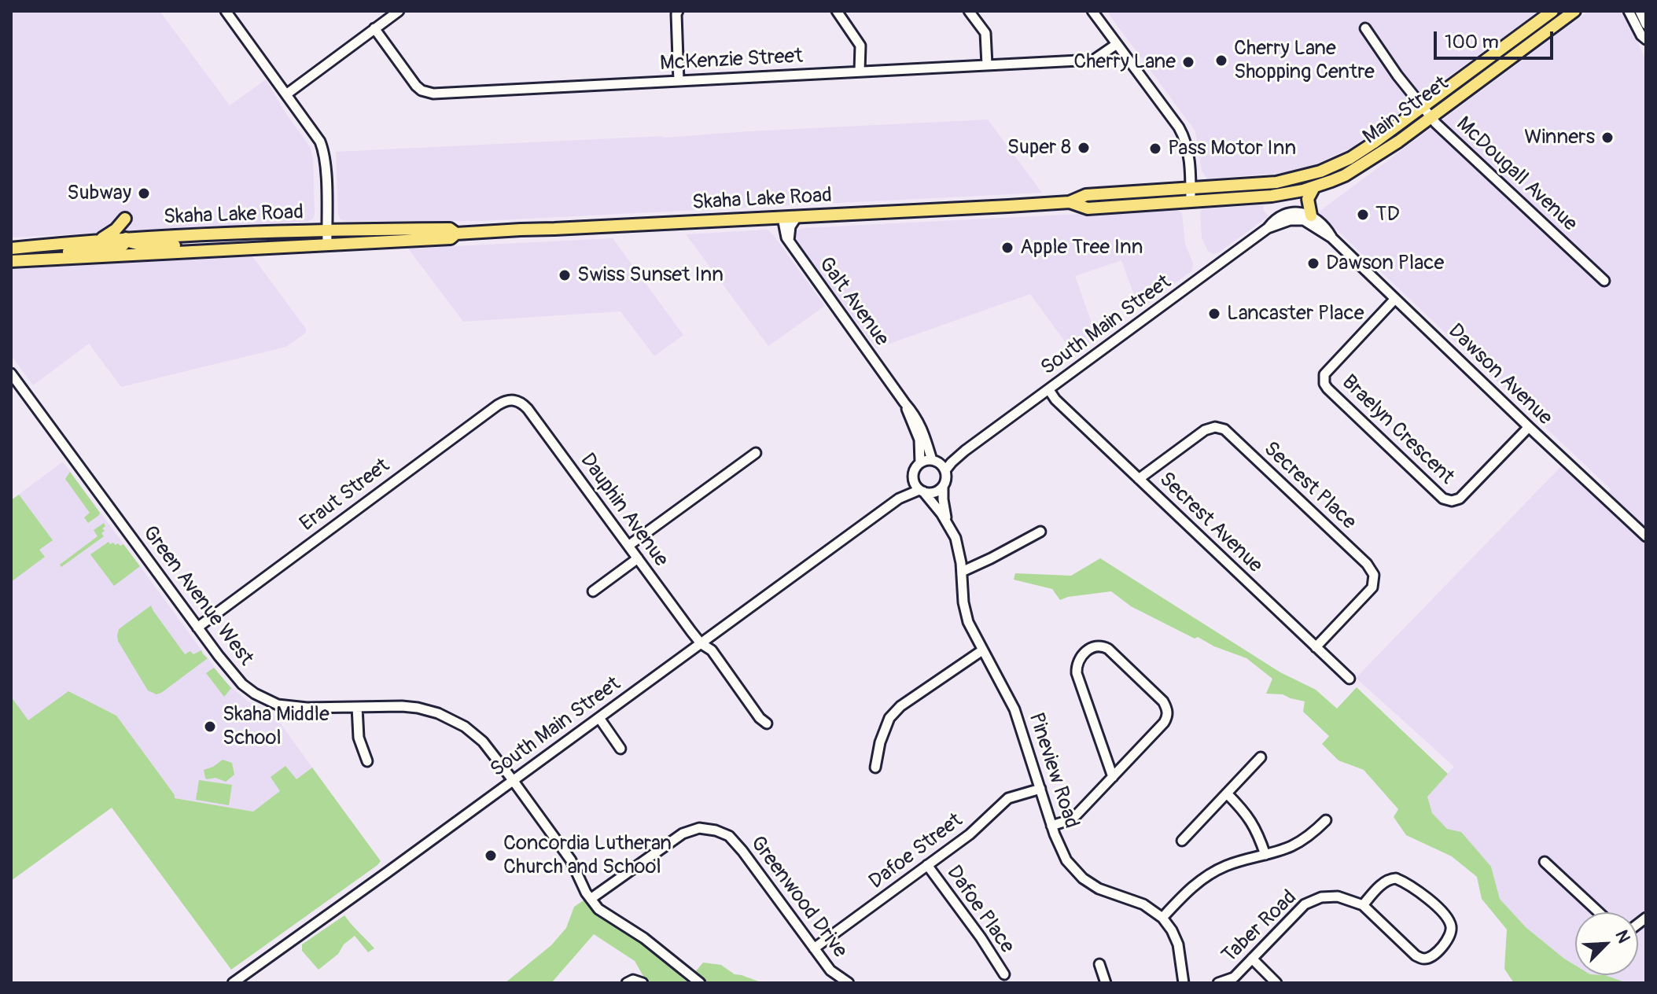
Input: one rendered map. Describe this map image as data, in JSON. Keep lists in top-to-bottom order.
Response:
{
  "streets": {
    "main road": ["Main Street", "Skaha Lake Road"],
    "street": [
      "McKenzie Street",
      "McDougall Avenue",
      "Galt Avenue",
      "South Main Street",
      "Dawson Avenue",
      "Braelyn Crescent",
      "Secrest Place",
      "Eraut Street",
      "Dauphin Avenue",
      "Secrest Avenue",
      "Green Avenue West",
      "Pineview Road",
      "Dafoe Street",
      "Greenwood Drive",
      "Dafoe Place",
      "Taber Road"
    ]
  },
  "crossings": [
    ["Main Street", "McDougall Avenue"],
    ["Main Street", "Skaha Lake Road"],
    ["Skaha Lake Road", "Galt Avenue"],
    ["Galt Avenue", "South Main Street"],
    ["Galt Avenue", "Pineview Road"],
    ["South Main Street", "Dawson Avenue"],
    ["South Main Street", "Dauphin Avenue"],
    ["South Main Street", "Secrest Avenue"],
    ["South Main Street", "Green Avenue West"],
    ["South Main Street", "Pineview Road"],
    ["Dawson Avenue", "Braelyn Crescent"],
    ["Secrest Place", "Secrest Avenue"],
    ["Eraut Street", "Dauphin Avenue"],
    ["Eraut Street", "Green Avenue West"],
    ["Green Avenue West", "Greenwood Drive"],
    ["Pineview Road", "Dafoe Street"],
    ["Dafoe Street", "Greenwood Drive"],
    ["Dafoe Street", "Dafoe Place"]
  ],
  "places": [
    "Cherry Lane Shopping Centre",
    "Cherry Lane",
    "Winners",
    "Super 8",
    "Pass Motor Inn",
    "Subway",
    "TD",
    "Apple Tree Inn",
    "Dawson Place",
    "Swiss Sunset Inn",
    "Lancaster Place",
    "Skaha Middle School",
    "Concordia Lutheran Church and School"
  ],
  "scale_bar": "100 m",
  "north": "top right"
}
